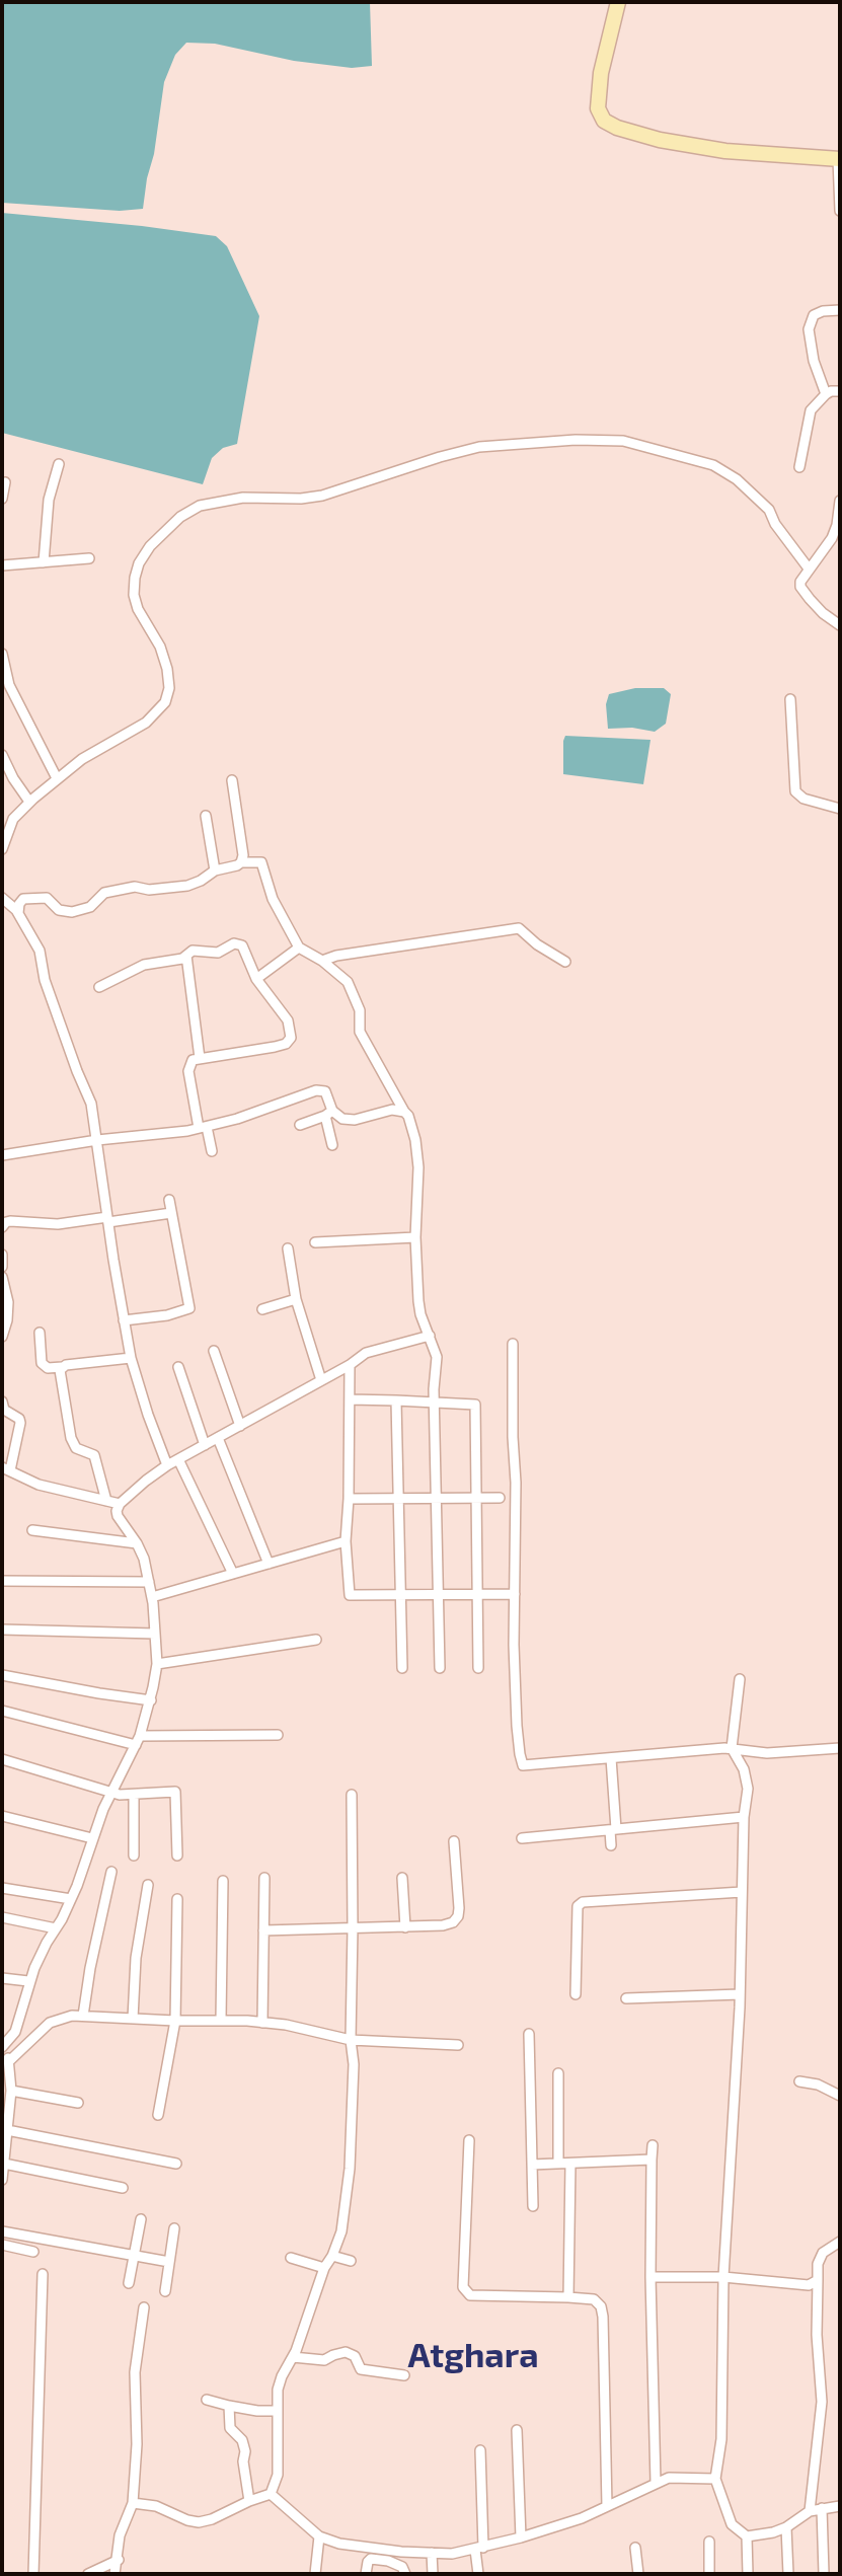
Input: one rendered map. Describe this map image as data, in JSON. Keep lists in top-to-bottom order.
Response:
{
  "districts": ["Atghara"]
}
